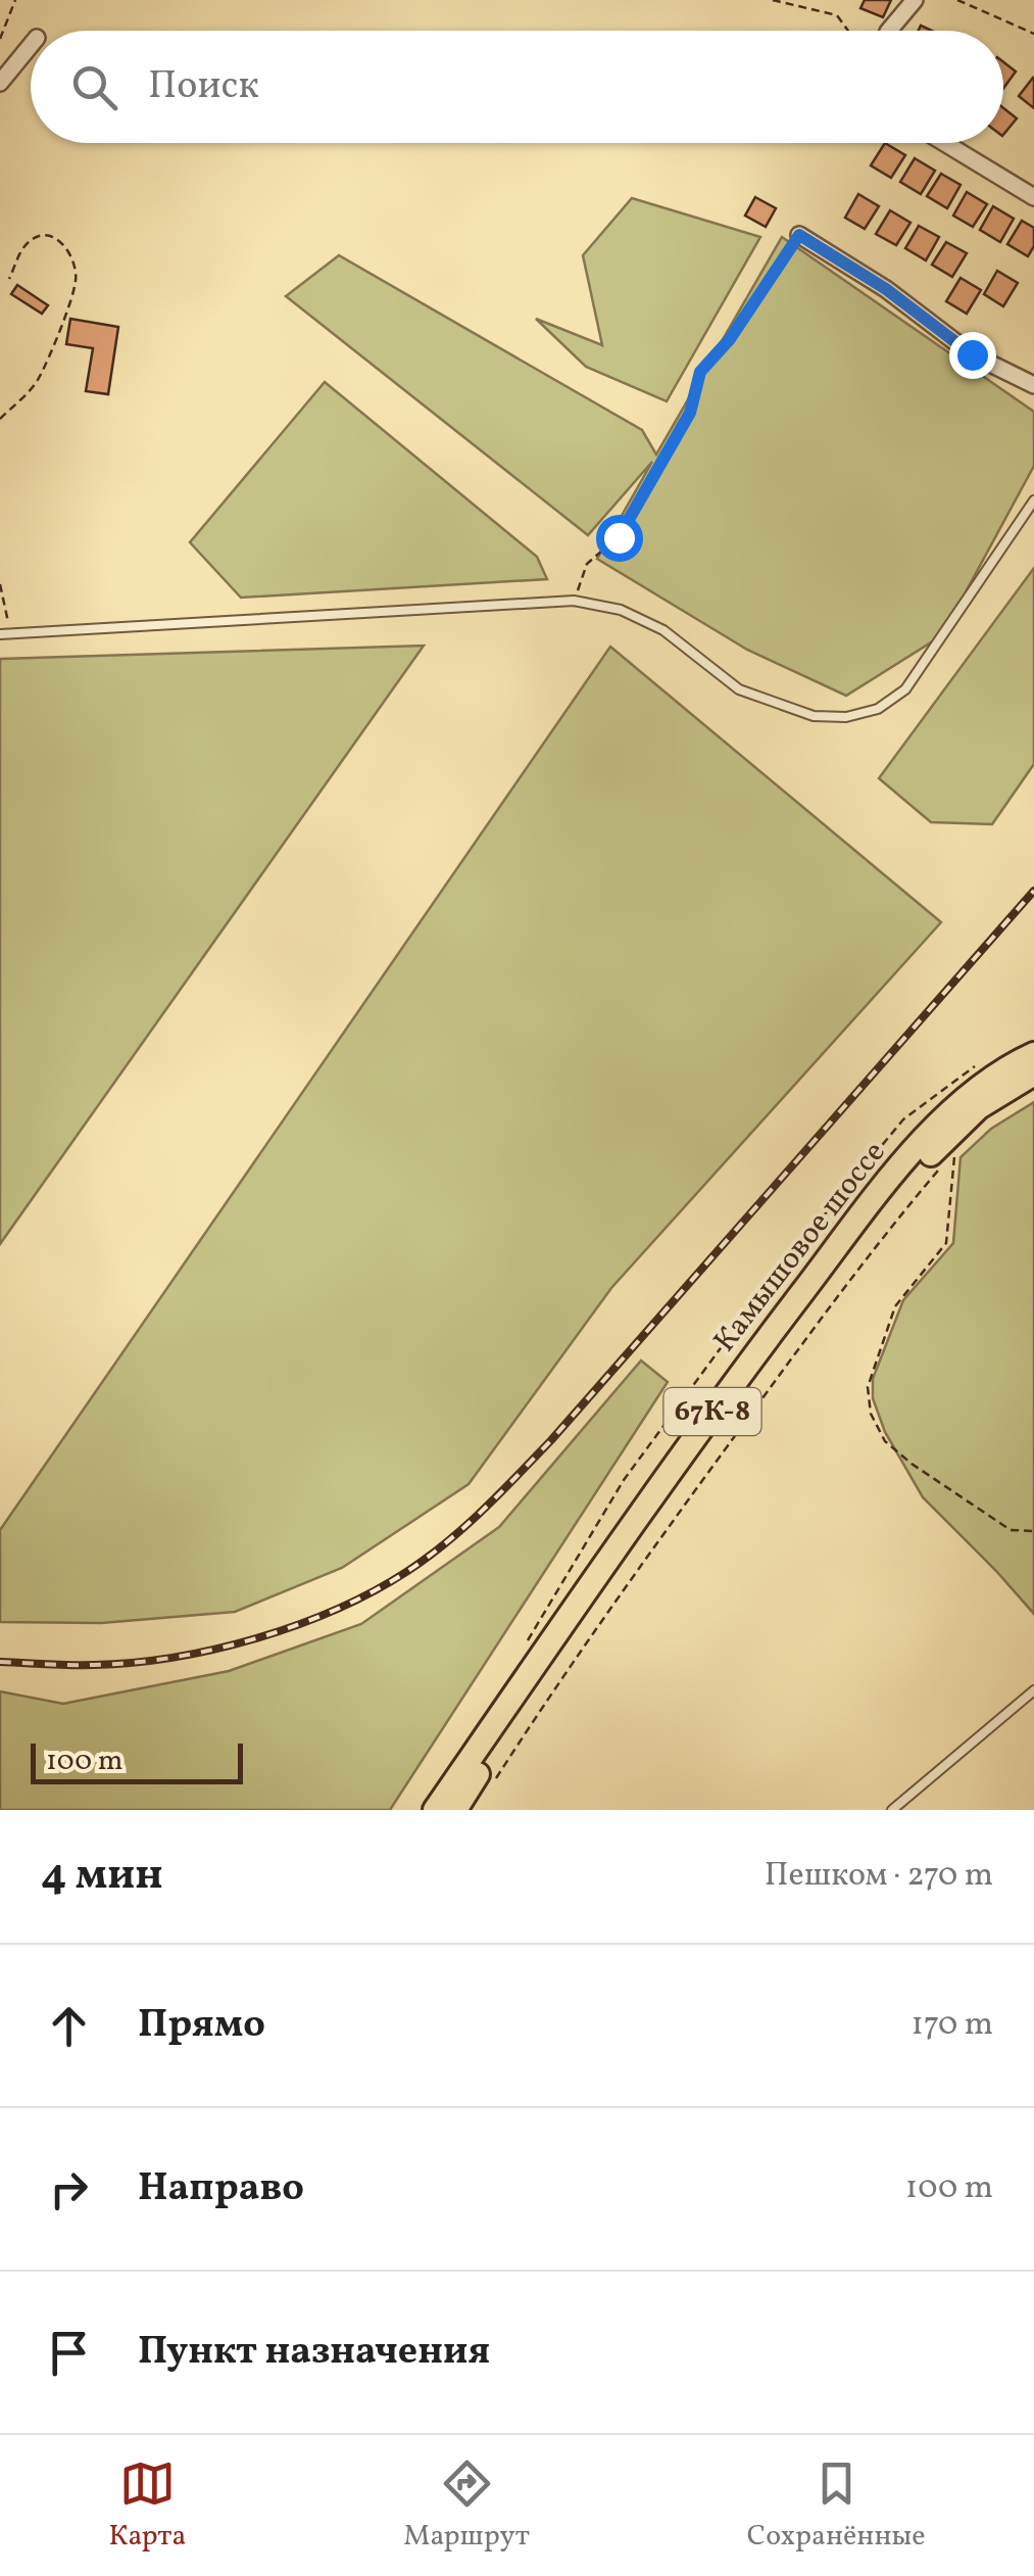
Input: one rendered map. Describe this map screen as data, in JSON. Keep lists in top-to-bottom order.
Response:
{
  "streets": {
    "main road": ["Камышовое шоссе", "67К-8"]
  },
  "scale_bar": "100 m",
  "page": {
    "search": "Поиск",
    "scale": "100 m",
    "heading": ["4 мин", "Пешком · 270 m"],
    "list": [
      ["Прямо", "170 m"],
      ["Направо", "100 m"],
      "Пункт назначения"
    ],
    "nav": ["Карта", "Маршрут", "Сохранённые"]
  }
}
